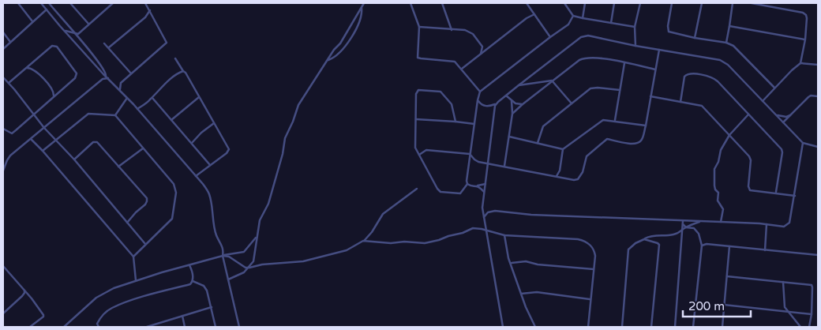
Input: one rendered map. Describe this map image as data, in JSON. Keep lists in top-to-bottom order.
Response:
{
  "scale_bar": "200 m"
}
